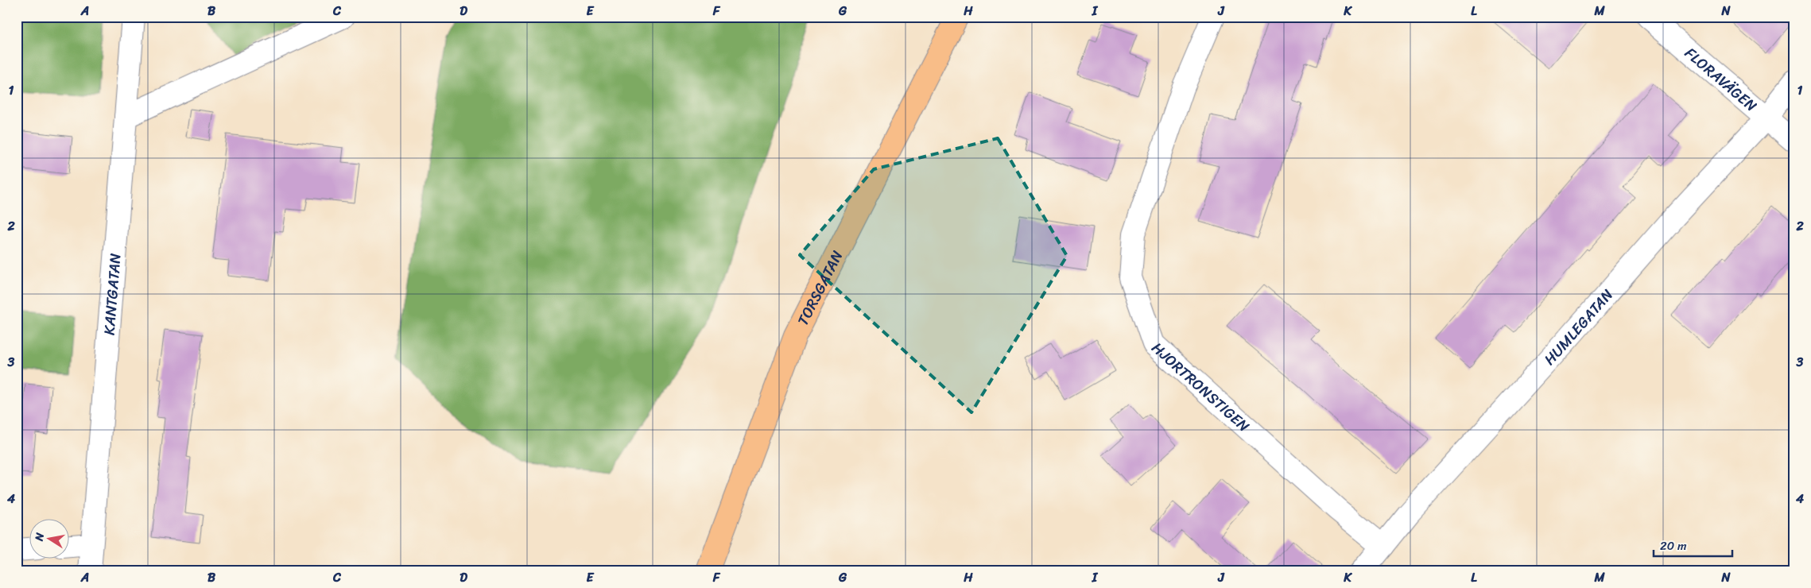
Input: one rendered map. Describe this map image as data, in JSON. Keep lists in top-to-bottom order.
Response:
{
  "streets": {
    "main road": ["TORSGATAN"],
    "street": [
      "FLORAVÄGEN",
      "KANTGATAN",
      "HUMLEGATAN",
      "HJORTRONSTIGEN"
    ]
  },
  "crossings": [
    ["FLORAVÄGEN", "HUMLEGATAN"],
    ["HUMLEGATAN", "HJORTRONSTIGEN"]
  ],
  "scale_bar": "20 m",
  "north": "left",
  "grid": {
    "columns": [
      "A",
      "B",
      "C",
      "D",
      "E",
      "F",
      "G",
      "H",
      "I",
      "J",
      "K",
      "L",
      "M",
      "N"
    ],
    "rows": [
      "1",
      "2",
      "3",
      "4"
    ]
  }
}
